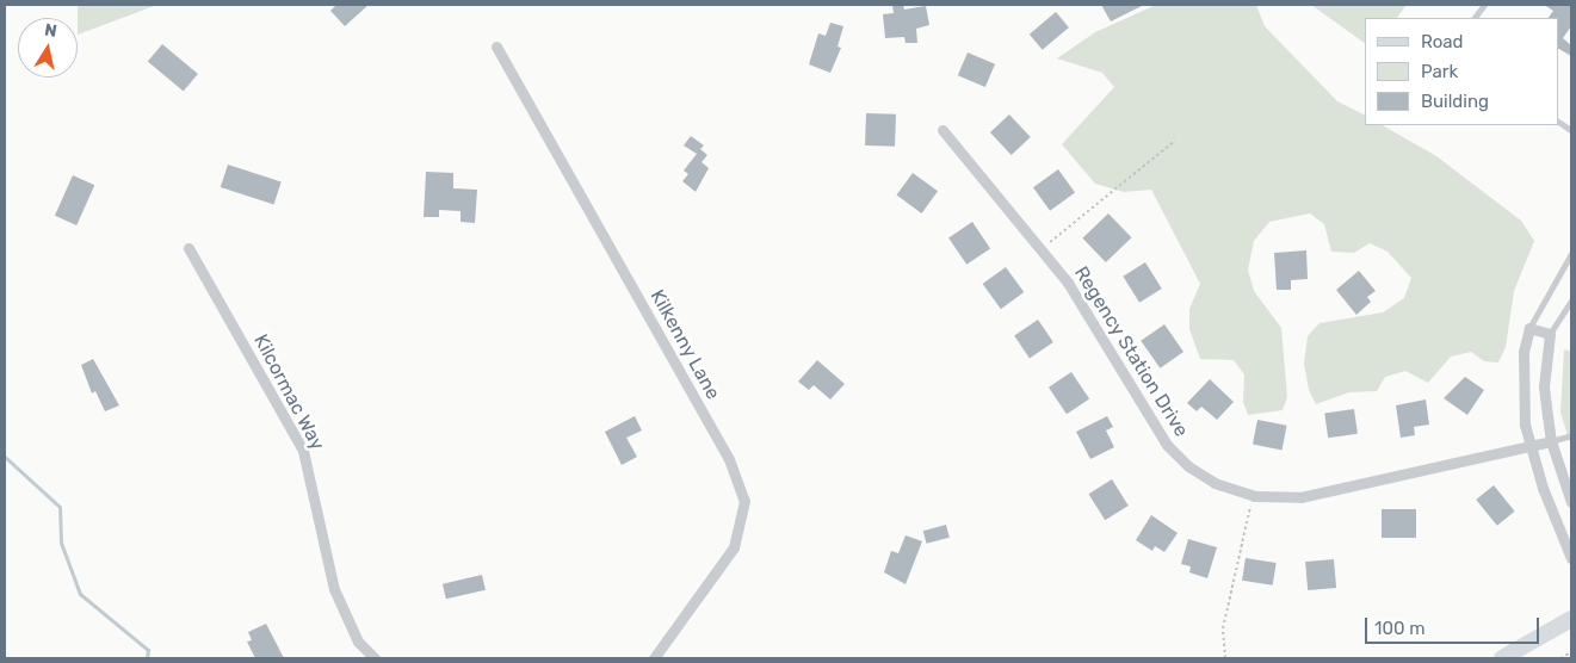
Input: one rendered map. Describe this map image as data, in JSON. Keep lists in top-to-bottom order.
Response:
{
  "streets": {
    "street": ["Kilkenny Lane", "Regency Station Drive", "Kilcormac Way"]
  },
  "legend": ["Road", "Park", "Building"],
  "scale_bar": "100 m",
  "north": "top"
}
